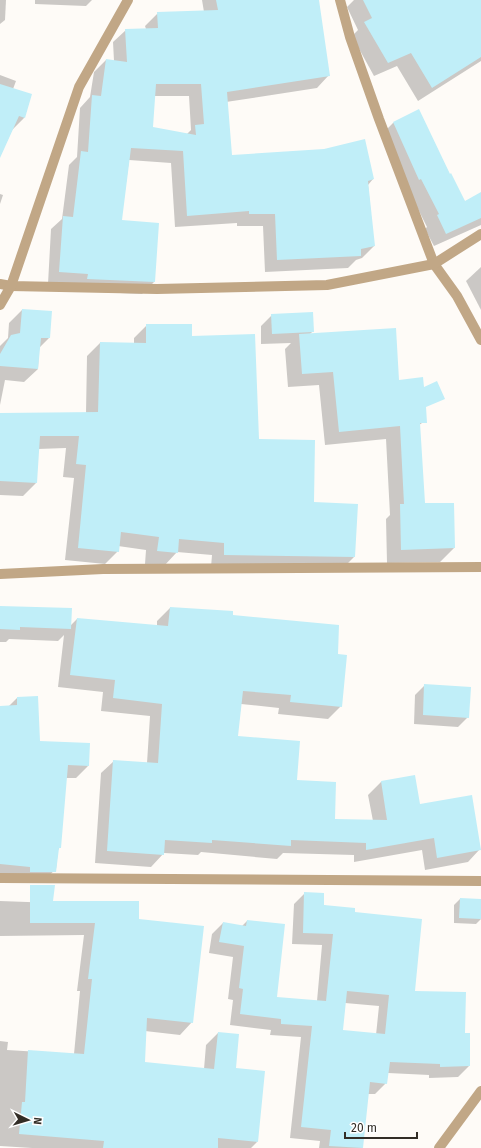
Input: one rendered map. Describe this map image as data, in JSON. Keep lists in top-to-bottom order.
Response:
{
  "scale_bar": "20 m",
  "north": "right"
}
